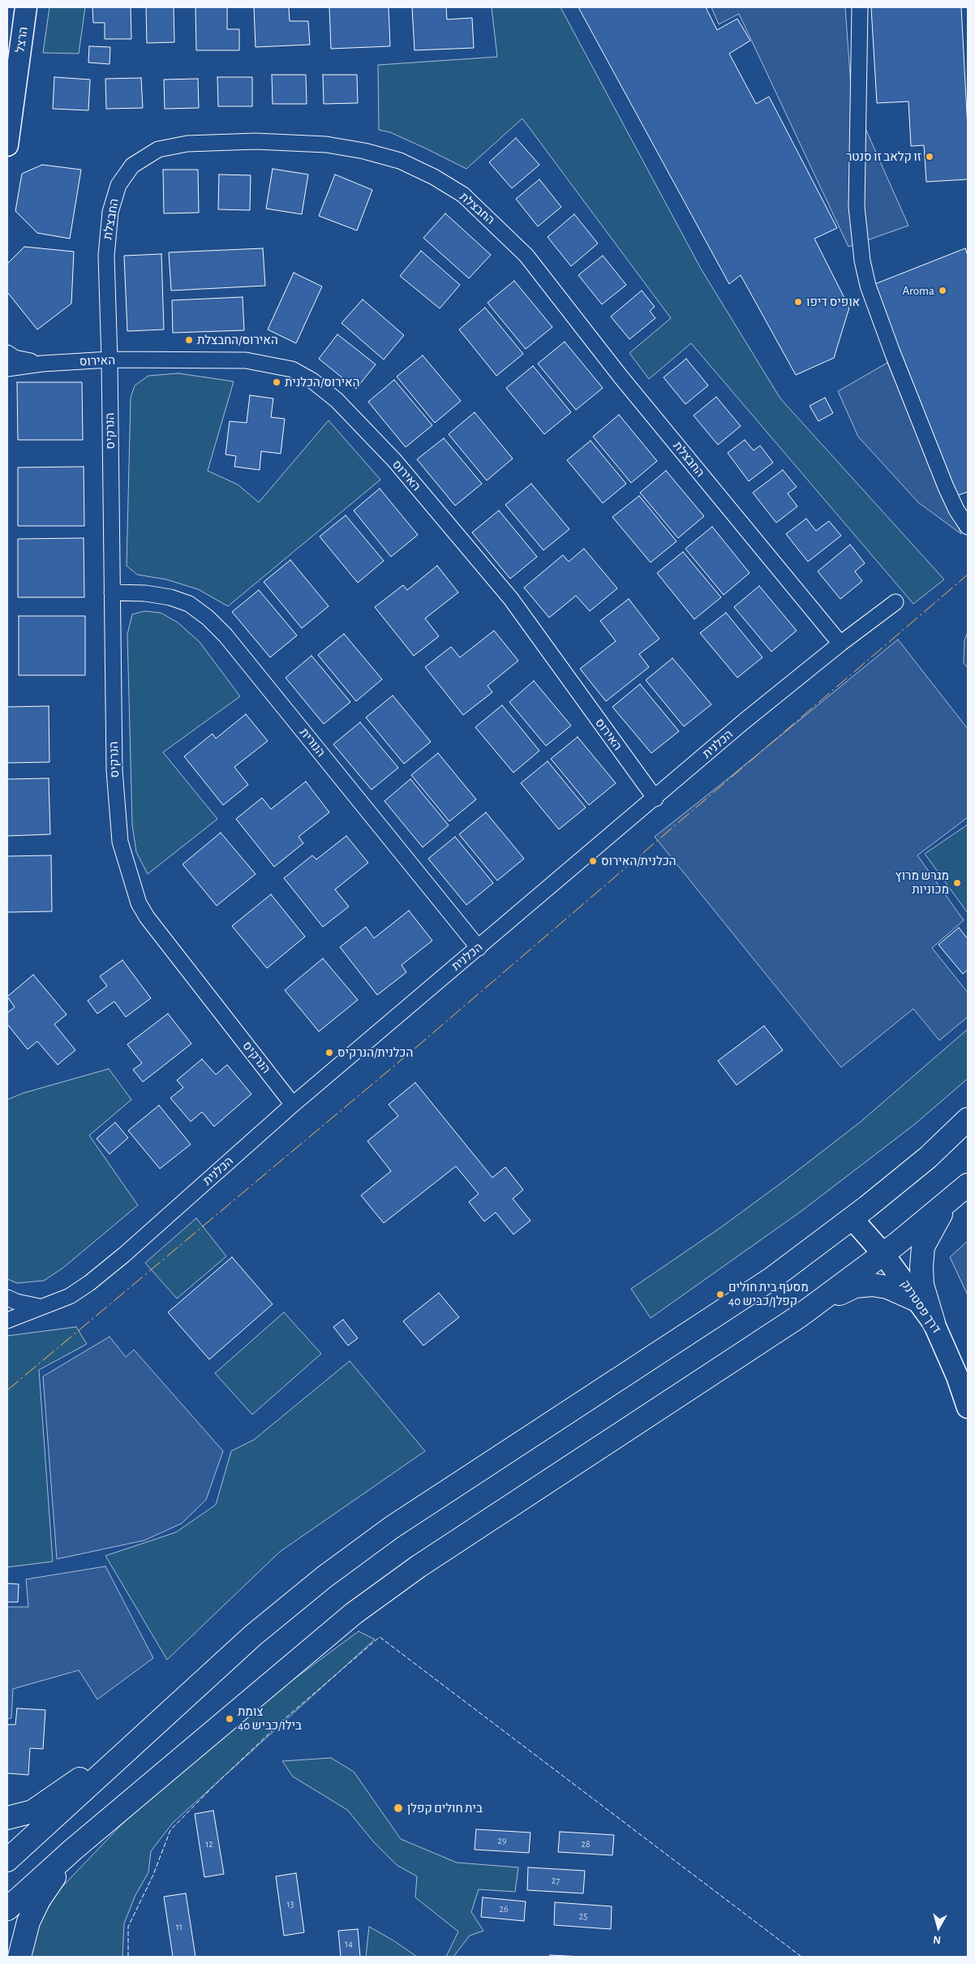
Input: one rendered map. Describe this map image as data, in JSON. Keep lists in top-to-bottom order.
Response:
{
  "streets": {
    "street": [
      "הרצל",
      "החבצלת",
      "האירוס",
      "הנרקיס",
      "הנורית",
      "הכלנית",
      "דרך פסטרנק"
    ]
  },
  "crossings": [
    ["החבצלת", "האירוס"],
    ["החבצלת", "הנרקיס"],
    ["החבצלת", "הכלנית"],
    ["האירוס", "הנרקיס"],
    ["האירוס", "הכלנית"],
    ["הנרקיס", "הנורית"],
    ["הנרקיס", "הכלנית"],
    ["הנורית", "הכלנית"]
  ],
  "places": [
    "זו קלאב זו סנטר",
    "Aroma",
    "אופיס דיפו",
    "האירוס/החבצלת",
    "האירוס/הכלנית",
    "הכלנית/האירוס",
    "מגרש מרוץ מכוניות",
    "הכלנית/הנרקיס",
    "מסעף בית חולים קפלן/כביש 40",
    "צומת בילו/כביש 40",
    "בית חולים קפלן"
  ],
  "house_numbers": [
    "29",
    "12",
    "28",
    "27",
    "13",
    "26",
    "25",
    "11",
    "14"
  ],
  "north": "bottom"
}
